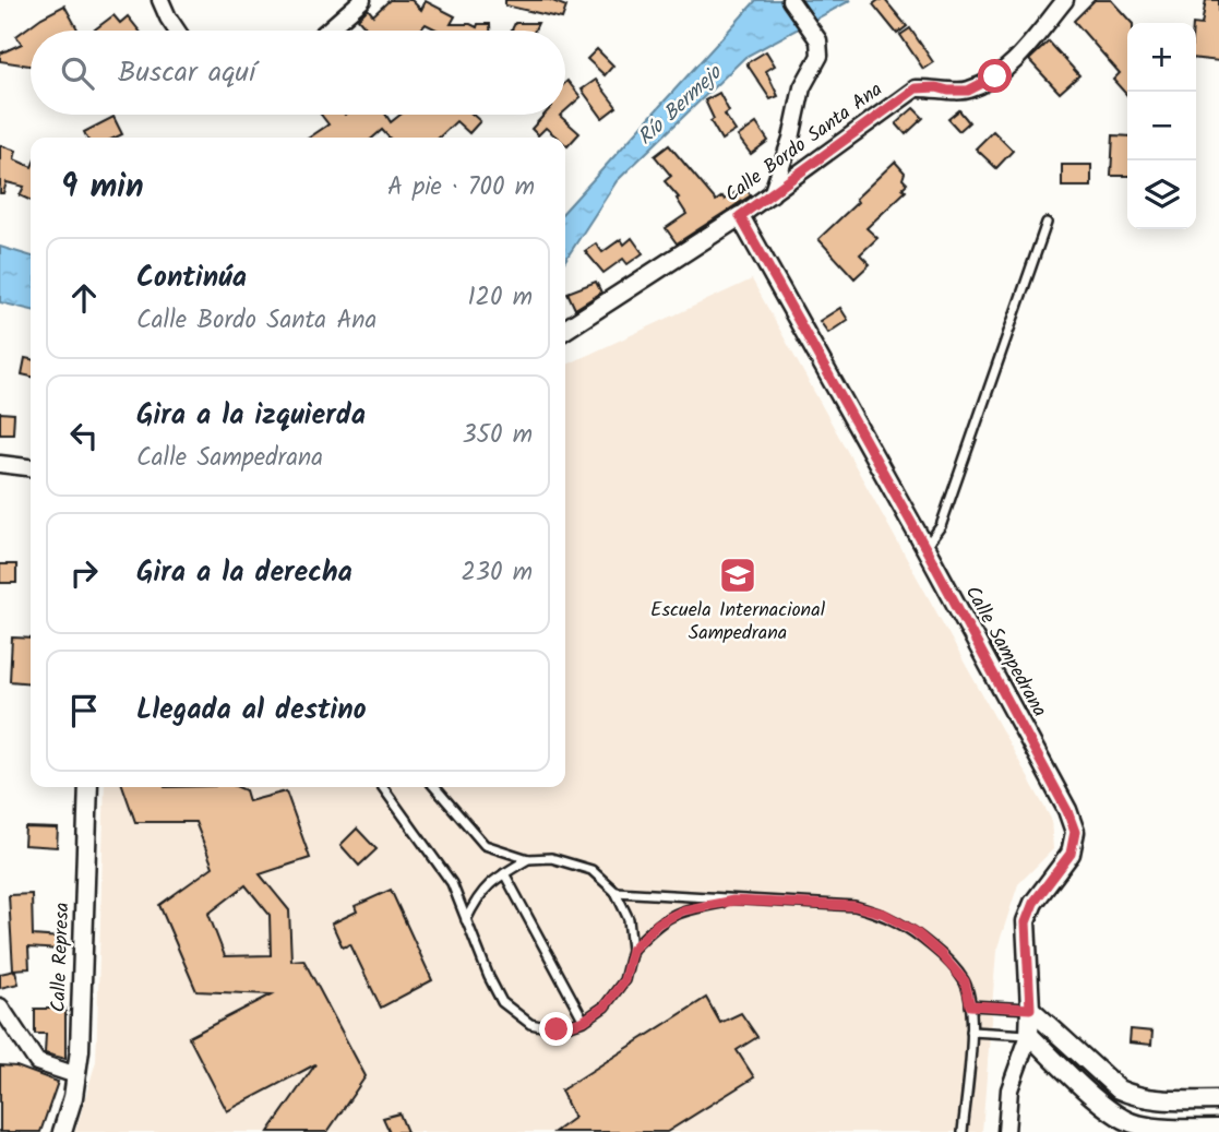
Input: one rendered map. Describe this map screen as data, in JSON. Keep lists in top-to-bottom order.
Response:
{
  "streets": {
    "street": ["Calle Bordo Santa Ana", "Calle Sampedrana", "Calle Represa"]
  },
  "crossings": [
    ["Calle Bordo Santa Ana", "Calle Sampedrana"]
  ],
  "water": ["Río Bermejo"],
  "places": {
    "school or university": ["Escuela Internacional Sampedrana"]
  },
  "page": {
    "map_buttons": ["+", "−"],
    "search": "Buscar aquí",
    "heading": ["9 min", "A pie · 700 m"],
    "list": [
      ["Continúa", "Calle Bordo Santa Ana", "120 m"],
      ["Gira a la izquierda", "Calle Sampedrana", "350 m"],
      ["Gira a la derecha", "230 m"],
      "Llegada al destino"
    ]
  }
}
